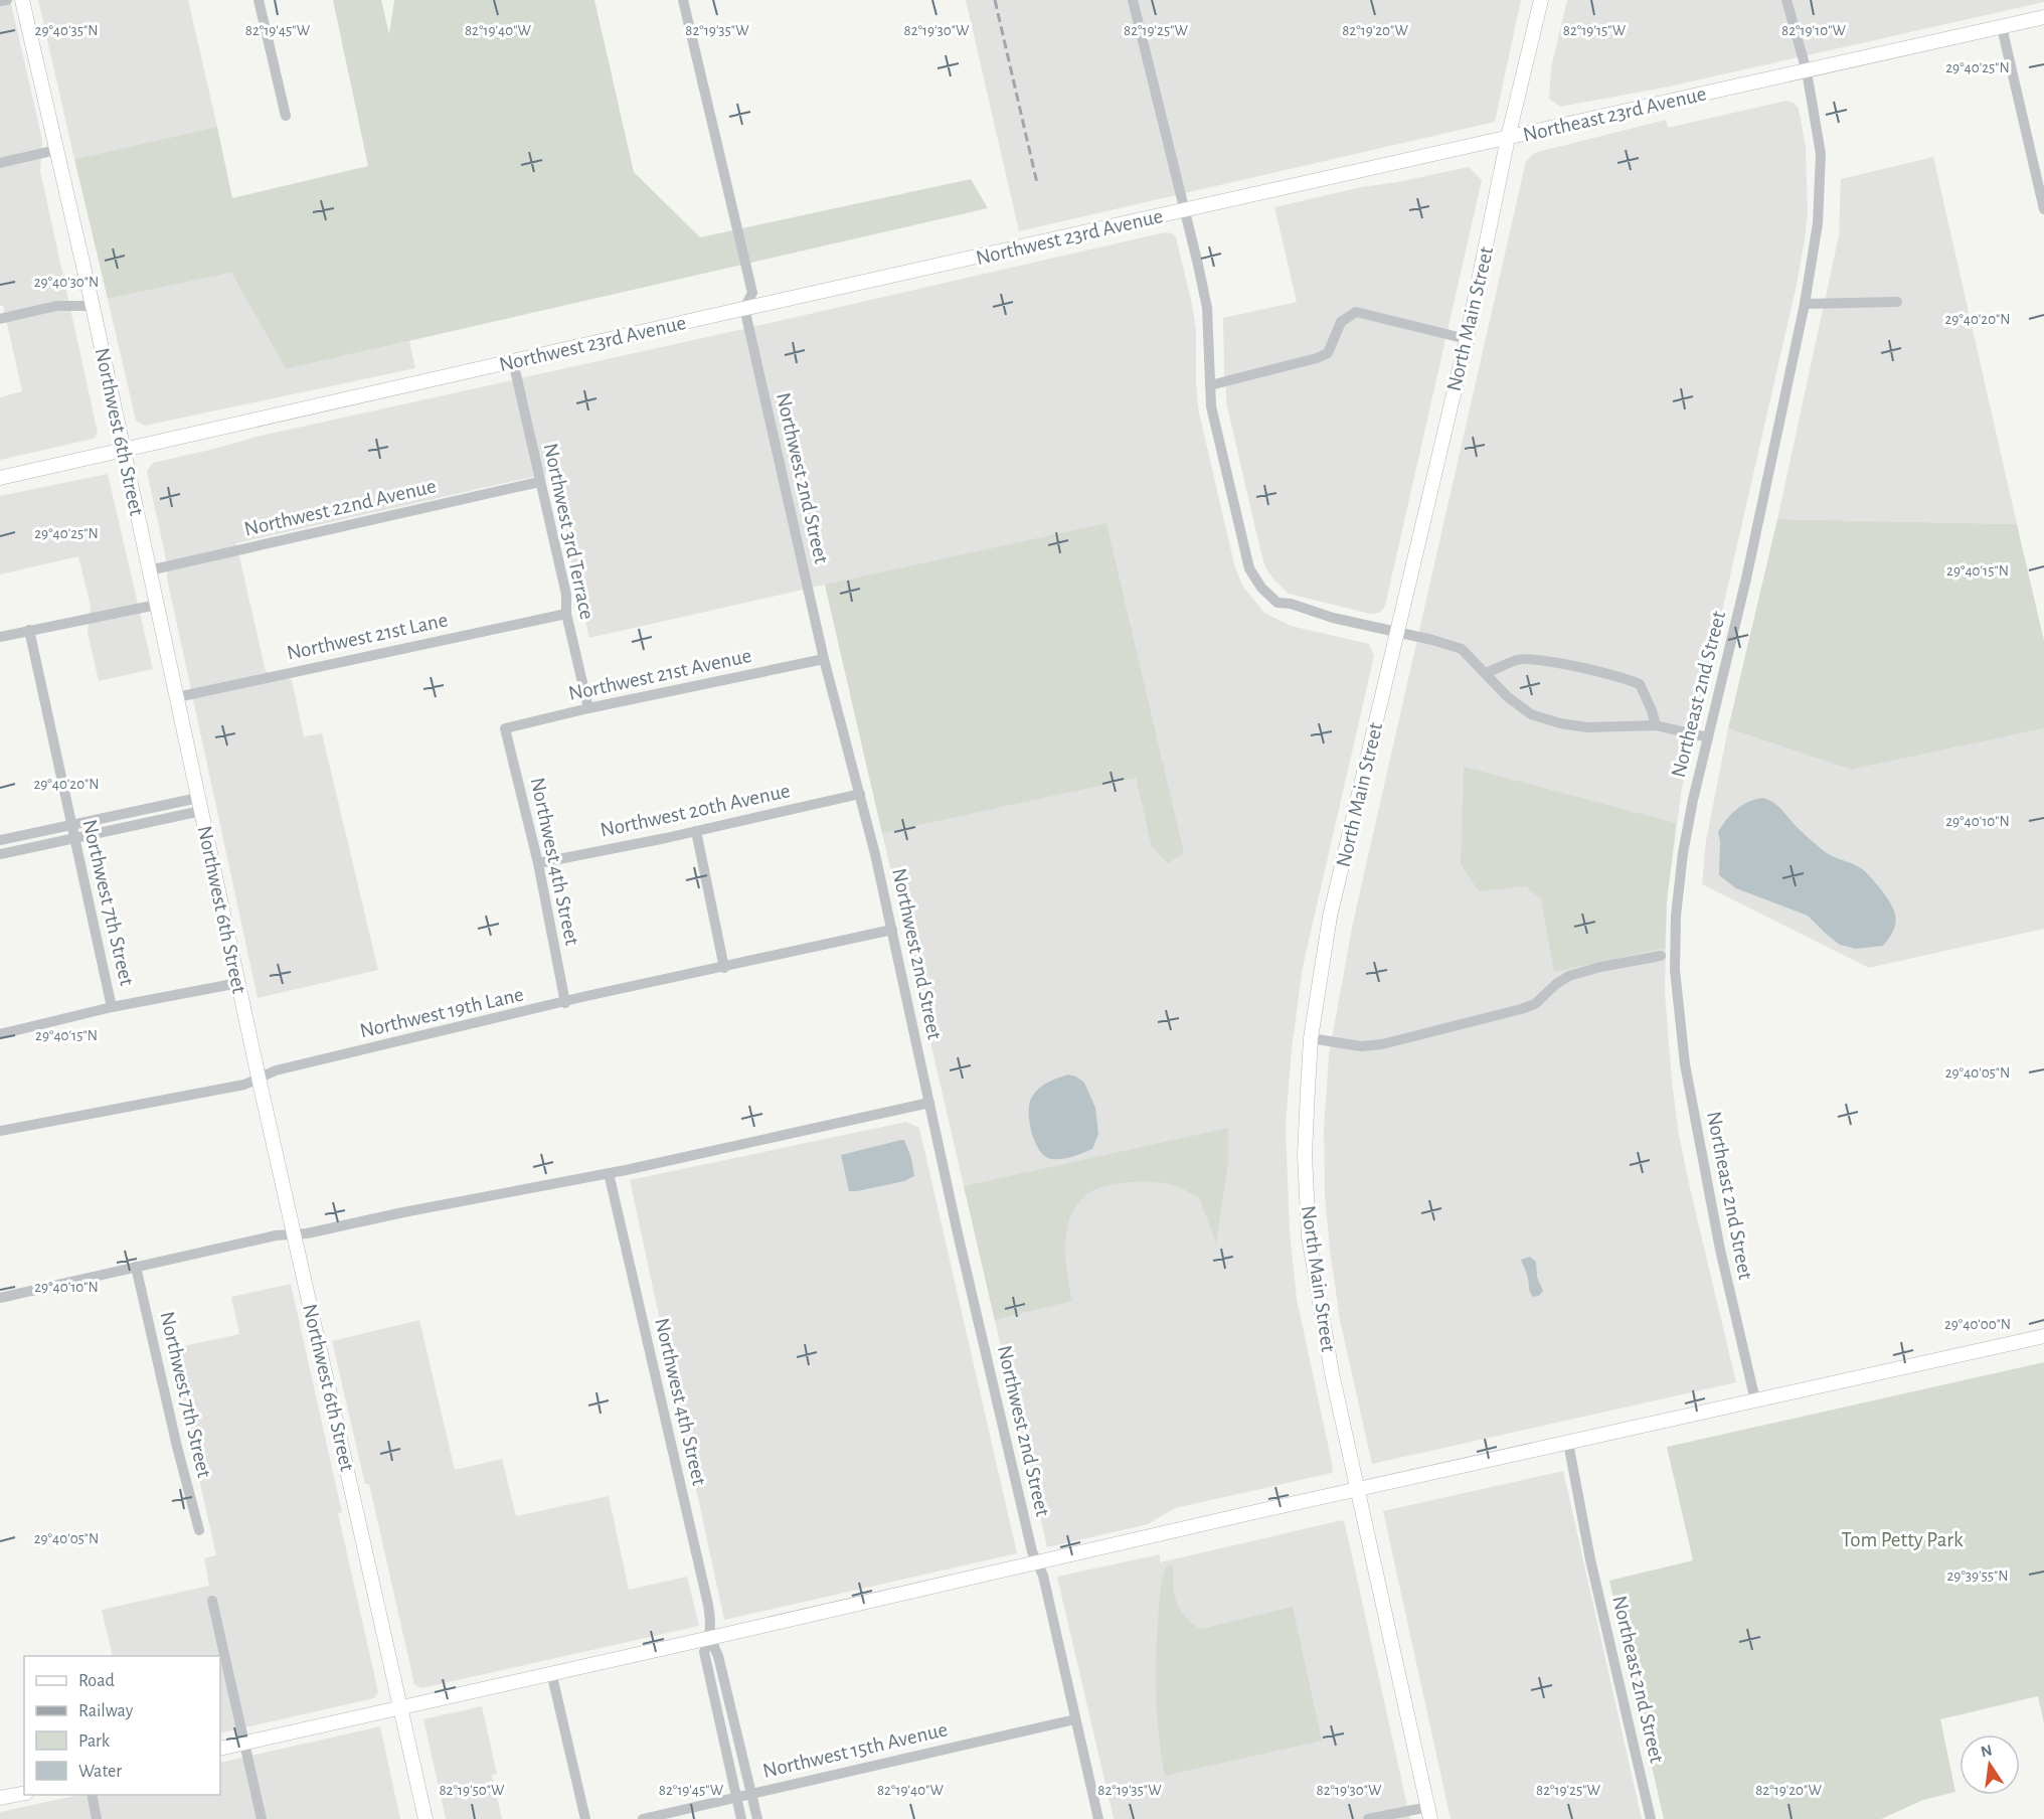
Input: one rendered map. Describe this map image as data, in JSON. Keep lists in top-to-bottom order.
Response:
{
  "streets": {
    "main road": [
      "Northeast 23rd Avenue",
      "Northwest 23rd Avenue",
      "North Main Street",
      "Northwest 6th Street"
    ],
    "street": [
      "Northwest 2nd Street",
      "Northwest 22nd Avenue",
      "Northwest 3rd Terrace",
      "Northwest 21st Lane",
      "Northwest 21st Avenue",
      "Northeast 2nd Street",
      "Northwest 20th Avenue",
      "Northwest 4th Street",
      "Northwest 7th Street",
      "Northwest 19th Lane",
      "Northwest 15th Avenue"
    ]
  },
  "crossings": [
    ["Northeast 23rd Avenue", "Northwest 23rd Avenue"],
    ["Northeast 23rd Avenue", "North Main Street"],
    ["Northeast 23rd Avenue", "Northeast 2nd Street"],
    ["Northwest 23rd Avenue", "Northwest 6th Street"],
    ["Northwest 23rd Avenue", "Northwest 2nd Street"],
    ["Northwest 23rd Avenue", "Northwest 3rd Terrace"],
    ["Northwest 6th Street", "Northwest 22nd Avenue"],
    ["Northwest 6th Street", "Northwest 21st Lane"],
    ["Northwest 6th Street", "Northwest 19th Lane"],
    ["Northwest 2nd Street", "Northwest 21st Avenue"],
    ["Northwest 2nd Street", "Northwest 20th Avenue"],
    ["Northwest 2nd Street", "Northwest 19th Lane"],
    ["Northwest 2nd Street", "Northwest 15th Avenue"],
    ["Northwest 22nd Avenue", "Northwest 3rd Terrace"],
    ["Northwest 3rd Terrace", "Northwest 21st Lane"],
    ["Northwest 3rd Terrace", "Northwest 21st Avenue"],
    ["Northwest 21st Avenue", "Northwest 4th Street"],
    ["Northwest 20th Avenue", "Northwest 4th Street"],
    ["Northwest 4th Street", "Northwest 19th Lane"],
    ["Northwest 4th Street", "Northwest 15th Avenue"]
  ],
  "parks": ["Tom Petty Park"],
  "legend": [
    "Road",
    "Railway",
    "Park",
    "Water"
  ],
  "north": "top",
  "coordinates": [
    "82°19'45\"W",
    "82°19'40\"W",
    "82°19'35\"W",
    "82°19'30\"W",
    "82°19'25\"W",
    "82°19'20\"W",
    "82°19'15\"W",
    "82°19'10\"W",
    "29°40'35\"N",
    "29°40'25\"N",
    "29°40'30\"N",
    "29°40'20\"N",
    "29°40'15\"N",
    "29°40'10\"N",
    "29°40'05\"N",
    "29°40'00\"N",
    "29°39'55\"N",
    "82°19'50\"W"
  ]
}
